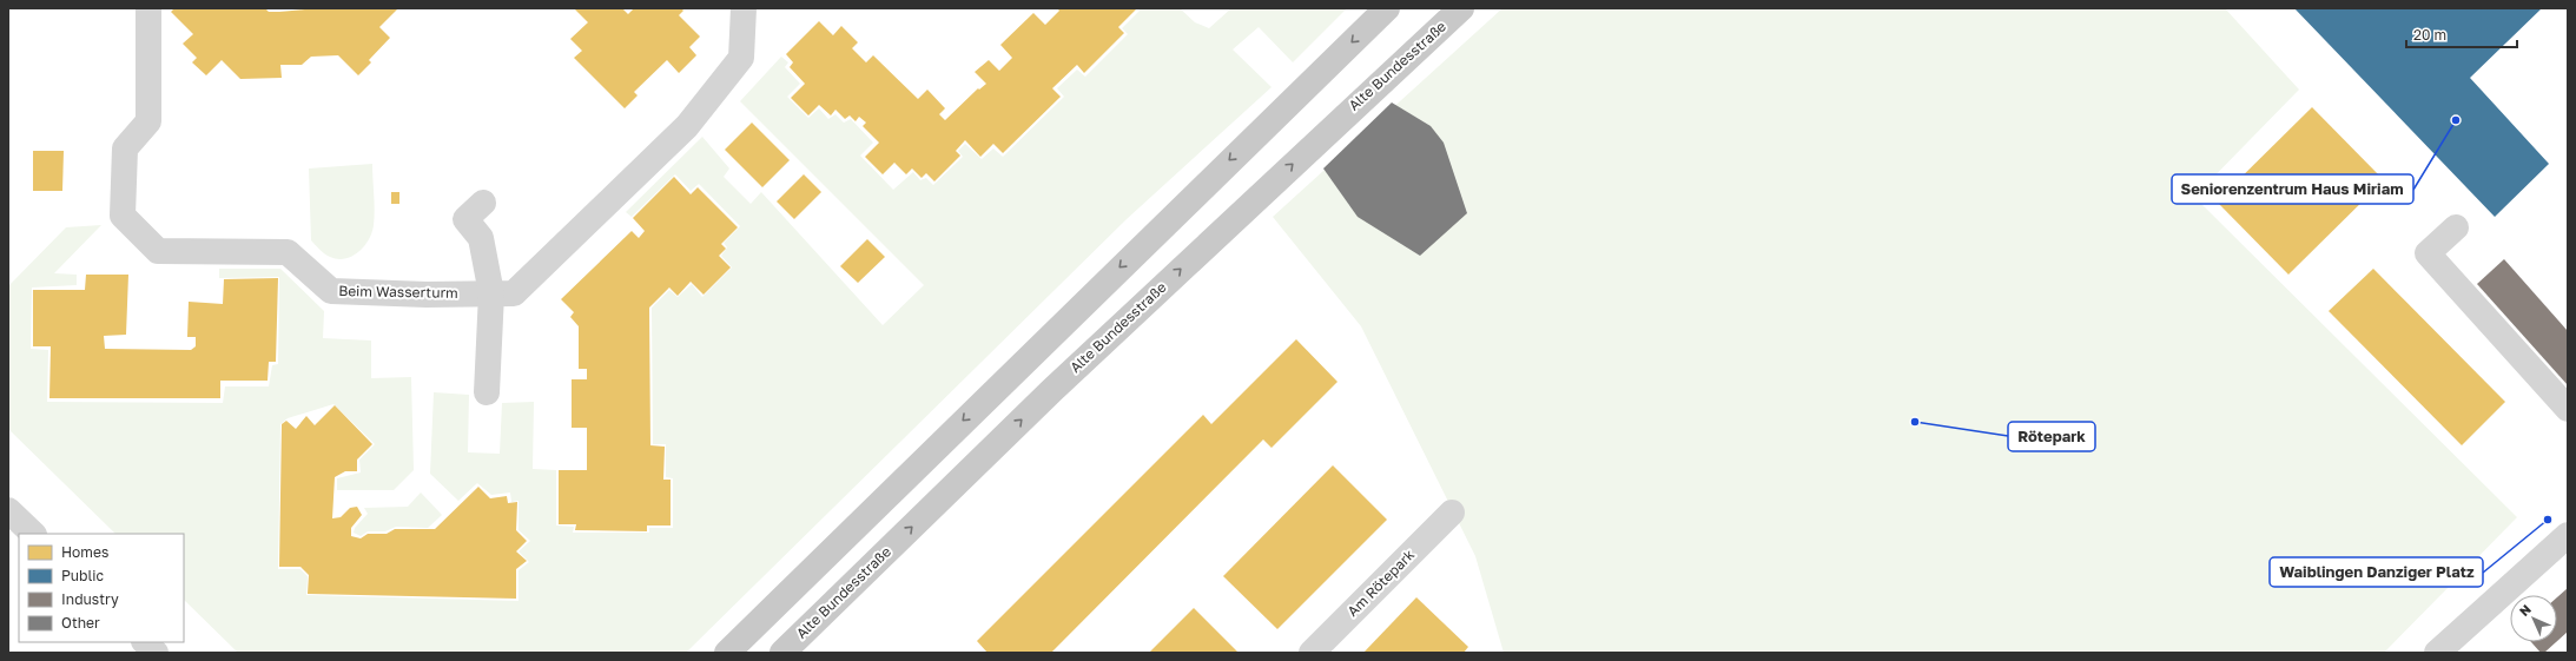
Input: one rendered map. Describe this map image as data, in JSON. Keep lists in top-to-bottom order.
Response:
{
  "streets": {
    "main road": ["Alte Bundesstraße"],
    "street": ["Beim Wasserturm", "Am Rötepark"]
  },
  "places": ["Seniorenzentrum Haus Miriam", "Rötepark", "Waiblingen Danziger Platz"],
  "legend": [
    "Homes",
    "Public",
    "Industry",
    "Other"
  ],
  "scale_bar": "20 m",
  "north": "top left"
}
